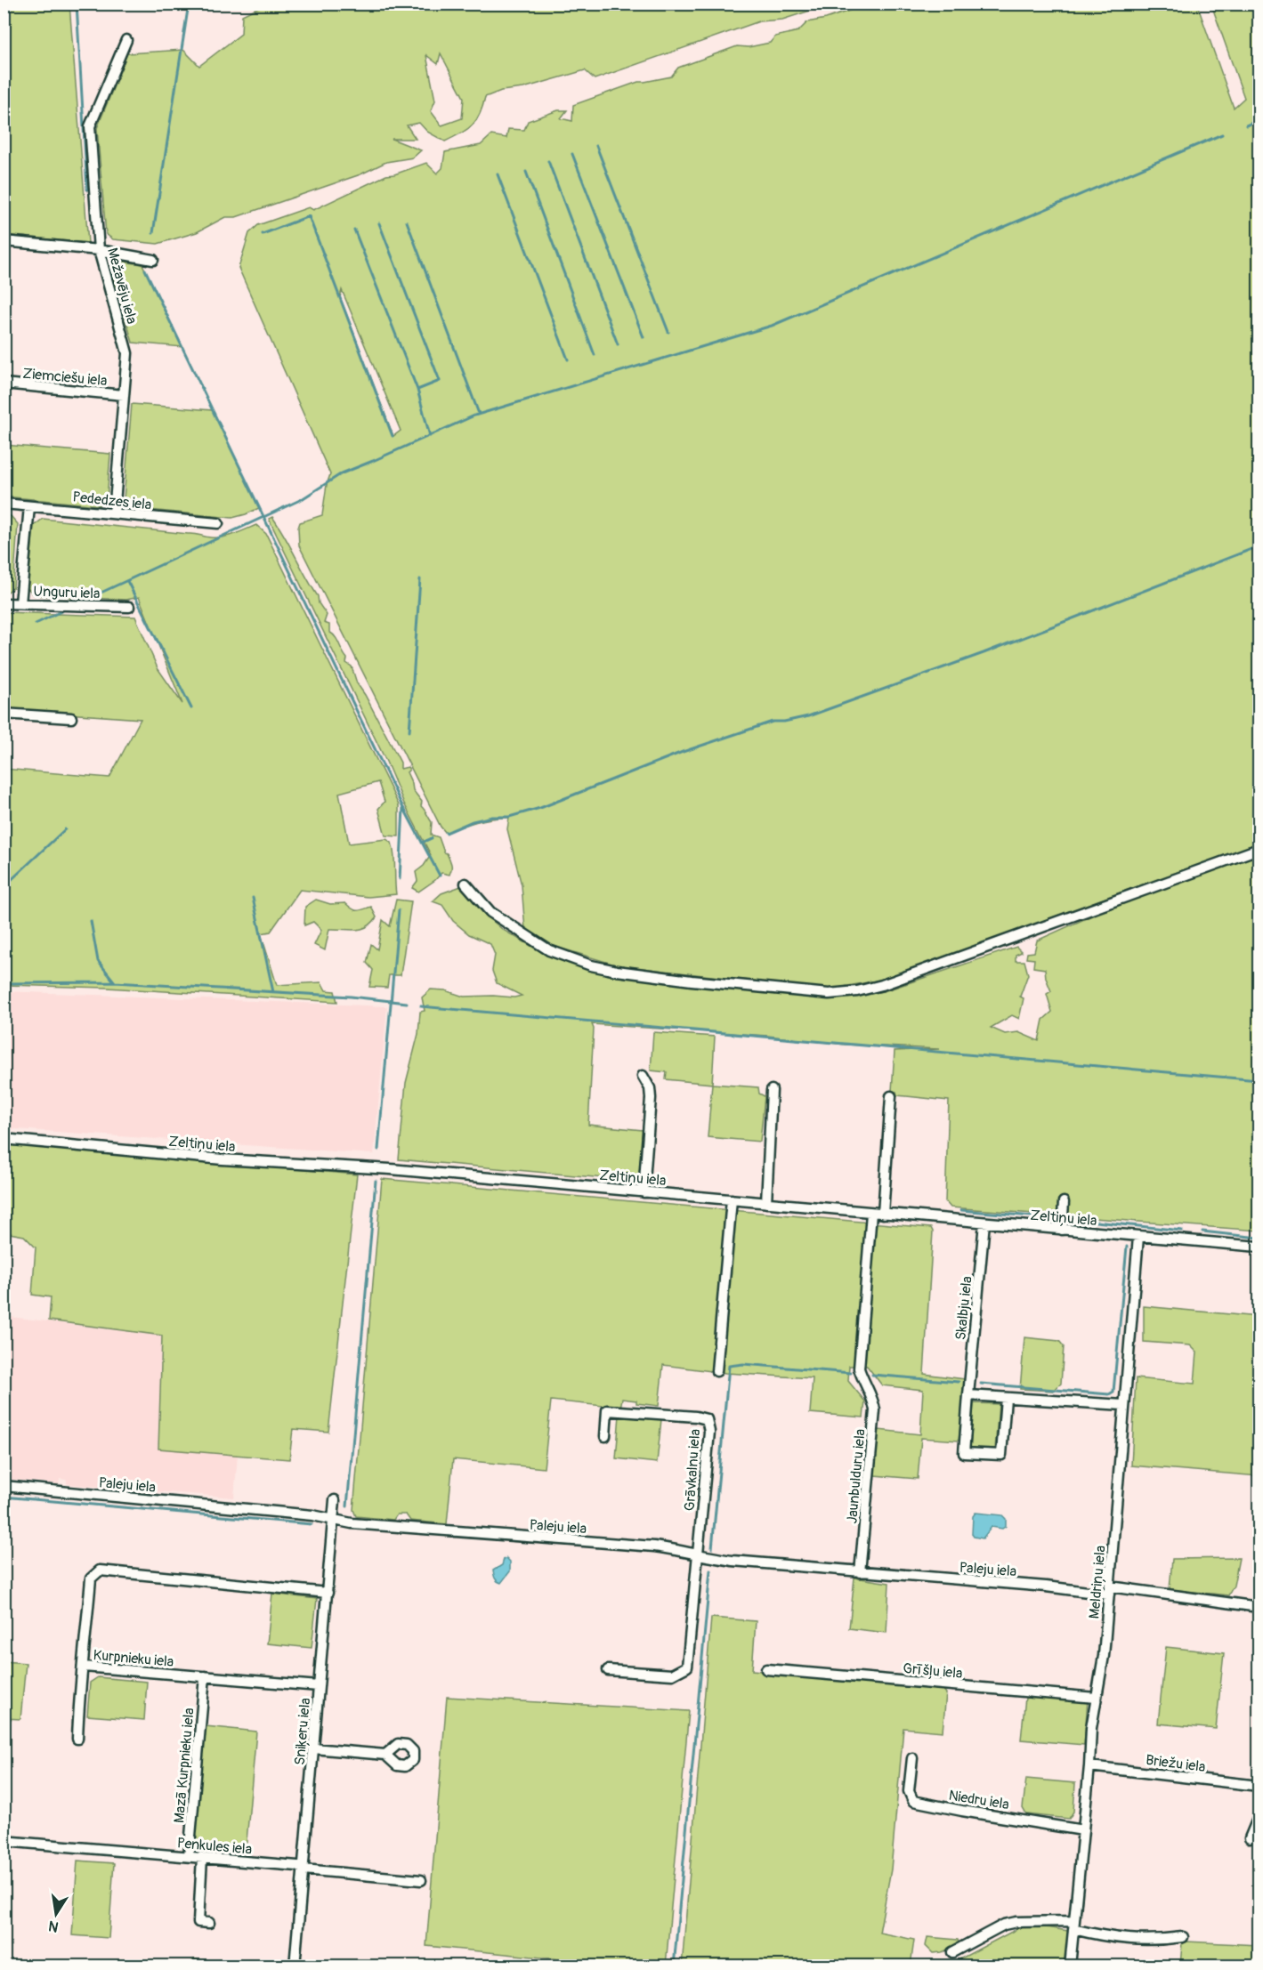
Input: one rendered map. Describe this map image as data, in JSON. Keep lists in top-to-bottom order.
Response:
{
  "streets": {
    "street": [
      "Mežavēju iela",
      "Ziemciešu iela",
      "Pededzes iela",
      "Unguru iela",
      "Zeltiņu iela",
      "Skalbju iela",
      "Grāvkalnu iela",
      "Jaunbulduru iela",
      "Paleju iela",
      "Meldriņu iela",
      "Kurpnieku iela",
      "Grīšļu iela",
      "Sniķeru iela",
      "Briežu iela",
      "Mazā Kurpnieku iela",
      "Niedru iela",
      "Penkules iela"
    ]
  },
  "crossings": [
    ["Mežavēju iela", "Ziemciešu iela"],
    ["Mežavēju iela", "Pededzes iela"],
    ["Zeltiņu iela", "Skalbju iela"],
    ["Zeltiņu iela", "Jaunbulduru iela"],
    ["Zeltiņu iela", "Meldriņu iela"],
    ["Grāvkalnu iela", "Paleju iela"],
    ["Jaunbulduru iela", "Paleju iela"],
    ["Paleju iela", "Meldriņu iela"],
    ["Paleju iela", "Sniķeru iela"],
    ["Meldriņu iela", "Grīšļu iela"],
    ["Meldriņu iela", "Briežu iela"],
    ["Meldriņu iela", "Niedru iela"],
    ["Kurpnieku iela", "Sniķeru iela"],
    ["Kurpnieku iela", "Mazā Kurpnieku iela"],
    ["Sniķeru iela", "Penkules iela"],
    ["Mazā Kurpnieku iela", "Penkules iela"]
  ],
  "north": "bottom"
}
